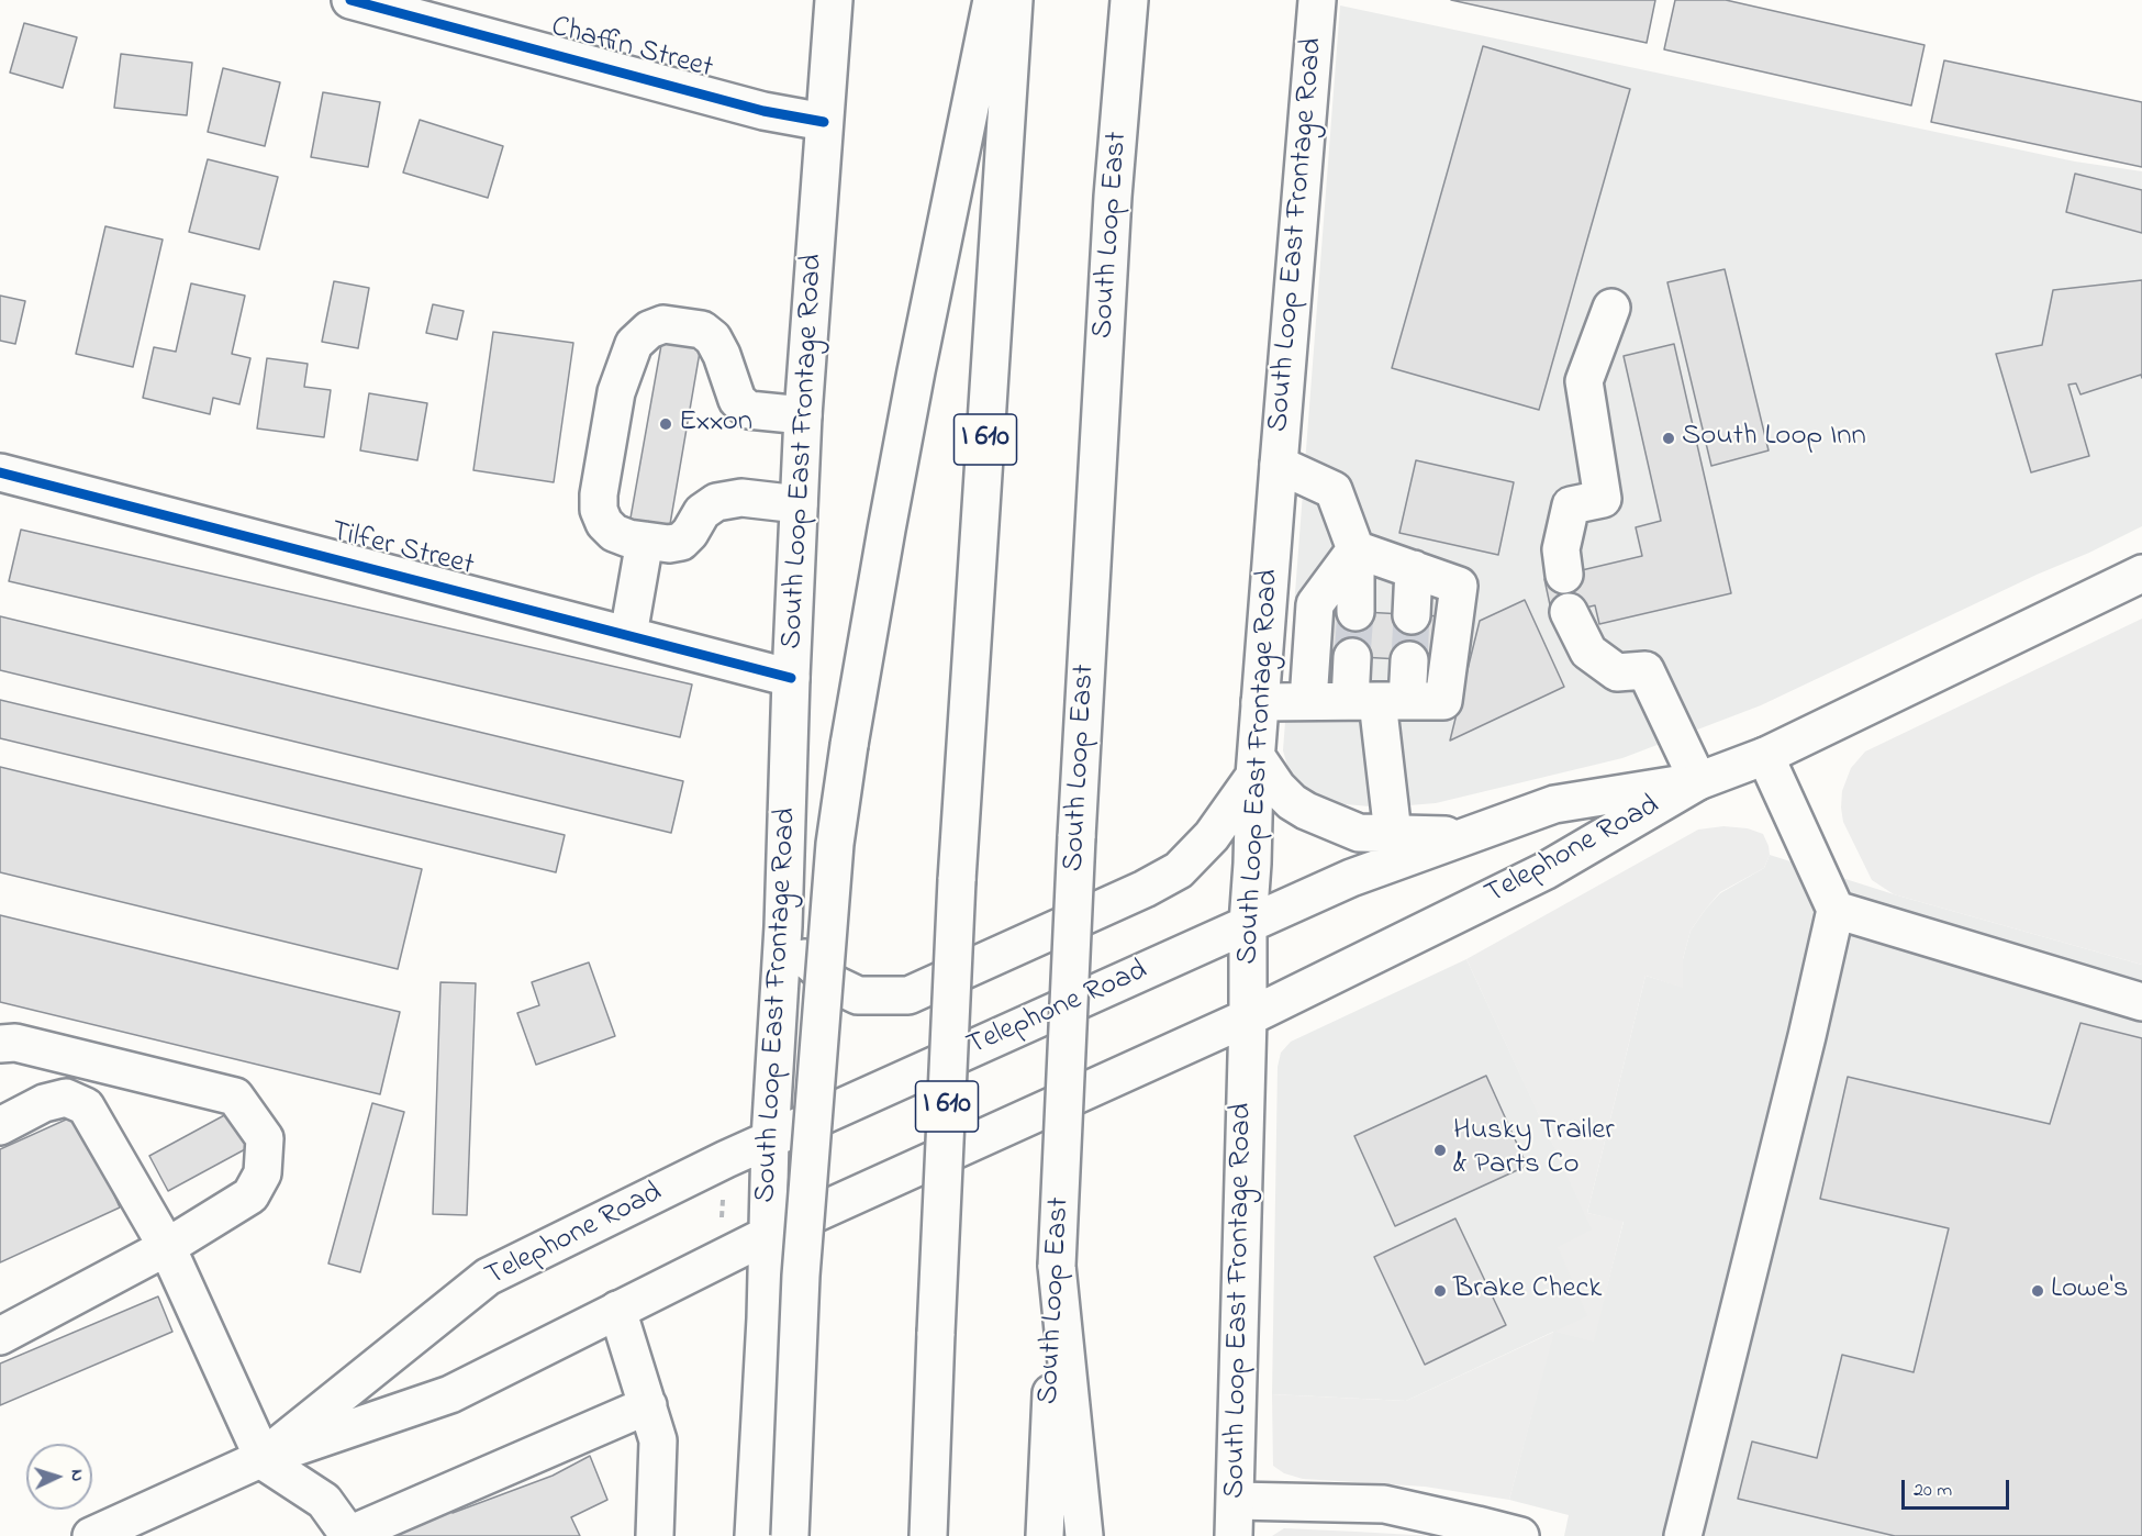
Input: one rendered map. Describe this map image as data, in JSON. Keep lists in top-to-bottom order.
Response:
{
  "streets": {
    "main road": [
      "Chaffin Street",
      "South Loop East",
      "South Loop East Frontage Road",
      "I 610",
      "Tilfer Street",
      "Telephone Road"
    ]
  },
  "crossings": [
    ["Chaffin Street", "South Loop East Frontage Road"],
    ["South Loop East Frontage Road", "Tilfer Street"],
    ["South Loop East Frontage Road", "Telephone Road"]
  ],
  "places": [
    "Exxon",
    "South Loop Inn",
    "Husky Trailer & Parts Co",
    "Brake Check",
    "Lowe's"
  ],
  "scale_bar": "20 m",
  "north": "right"
}
